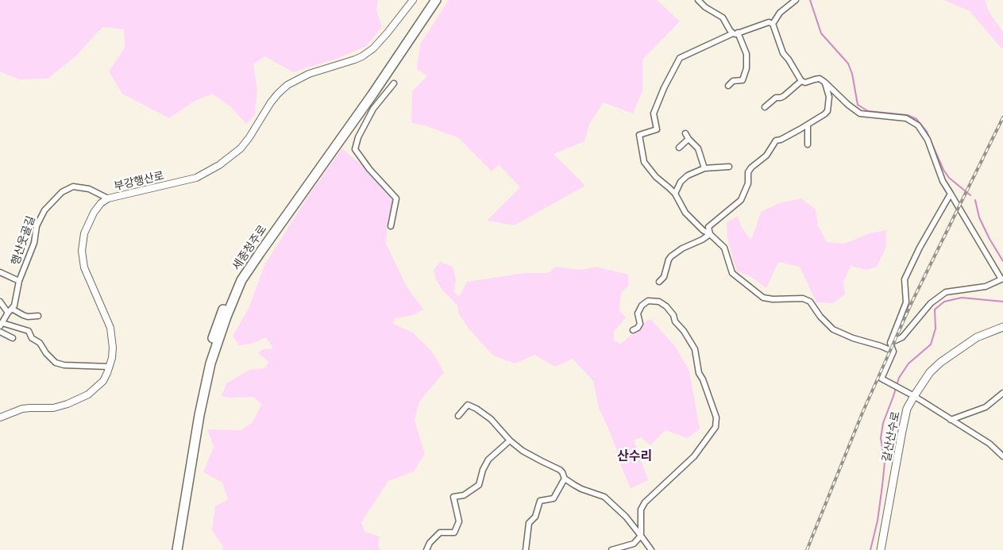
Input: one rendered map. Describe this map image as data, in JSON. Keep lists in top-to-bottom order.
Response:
{
  "streets": {
    "highway": ["세종청주로"],
    "main road": ["갈산산수로"],
    "street": ["부강행산로", "행산웃골길"]
  },
  "crossings": [
    ["부강행산로", "행산웃골길"]
  ],
  "districts": ["산수리"]
}
